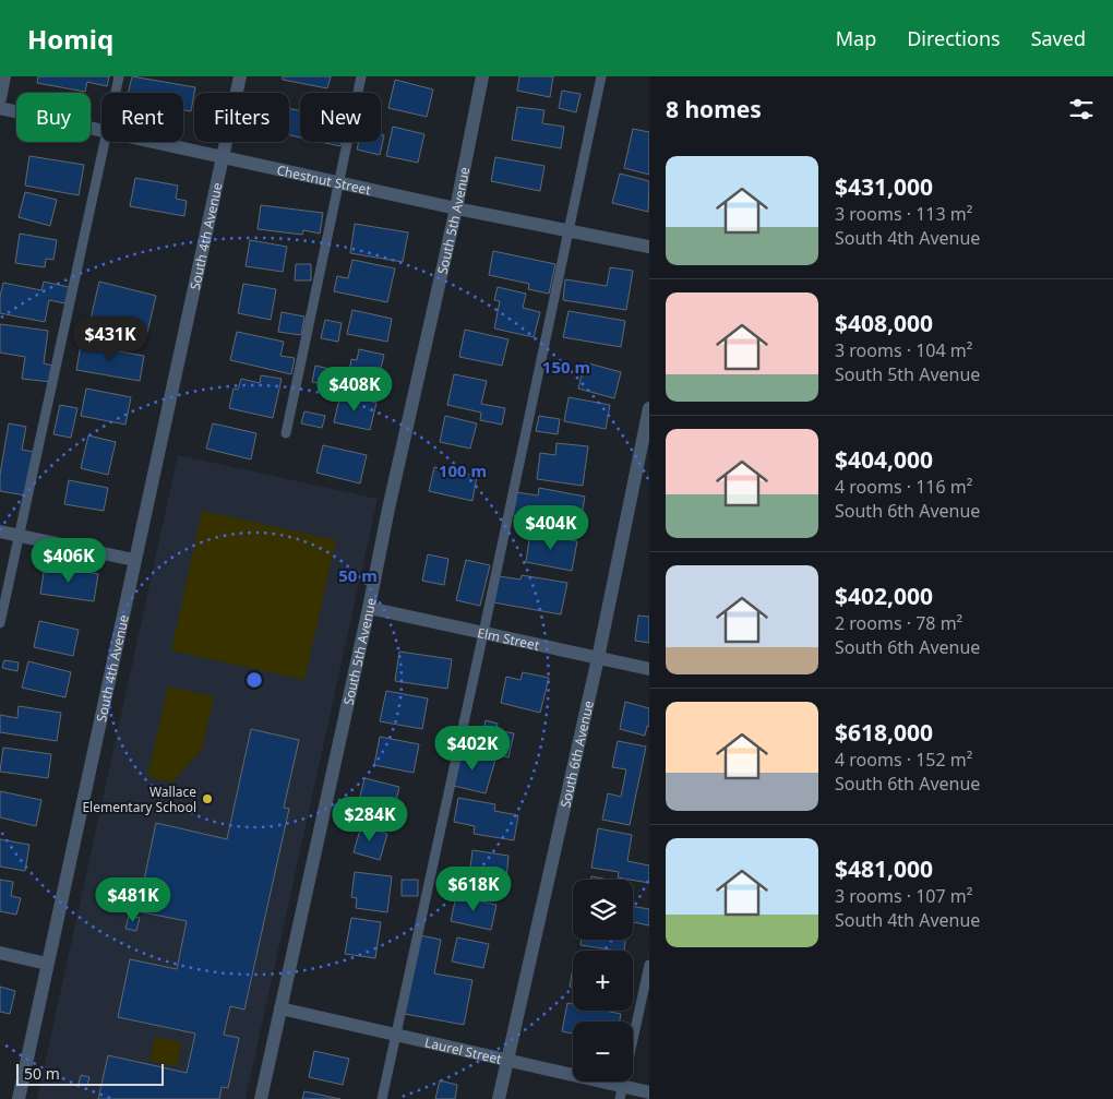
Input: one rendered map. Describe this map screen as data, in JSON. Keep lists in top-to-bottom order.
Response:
{
  "streets": {
    "street": [
      "Chestnut Street",
      "South 5th Avenue",
      "South 4th Avenue",
      "Elm Street",
      "South 6th Avenue",
      "Laurel Street"
    ]
  },
  "crossings": [
    ["Chestnut Street", "South 5th Avenue"],
    ["Chestnut Street", "South 4th Avenue"],
    ["South 5th Avenue", "Elm Street"],
    ["South 5th Avenue", "Laurel Street"],
    ["Elm Street", "South 6th Avenue"],
    ["South 6th Avenue", "Laurel Street"]
  ],
  "places": ["Wallace Elementary School"],
  "scale_bar": "50 m",
  "page": {
    "header": "Homiq",
    "nav": ["Map", "Directions", "Saved"],
    "heading": "8 homes",
    "chip": [
      "Buy",
      "Rent",
      "Filters",
      "New"
    ],
    "list": [
      {
        "name": "$431,000",
        "note": "3 rooms · 113 m² · South 4th Avenue"
      },
      {
        "name": "$408,000",
        "note": "3 rooms · 104 m² · South 5th Avenue"
      },
      {
        "name": "$404,000",
        "note": "4 rooms · 116 m² · South 6th Avenue"
      },
      {
        "name": "$402,000",
        "note": "2 rooms · 78 m² · South 6th Avenue"
      },
      {
        "name": "$618,000",
        "note": "4 rooms · 152 m² · South 6th Avenue"
      },
      {
        "name": "$481,000",
        "note": "3 rooms · 107 m² · South 4th Avenue"
      }
    ],
    "price": [
      "$431K",
      "$408K",
      "$404K",
      "$406K",
      "$402K",
      "$284K",
      "$618K",
      "$481K"
    ],
    "map_buttons": ["+", "−"],
    "scale": "50 m"
  },
  "rings": ["150 m", "100 m", "50 m"]
}
